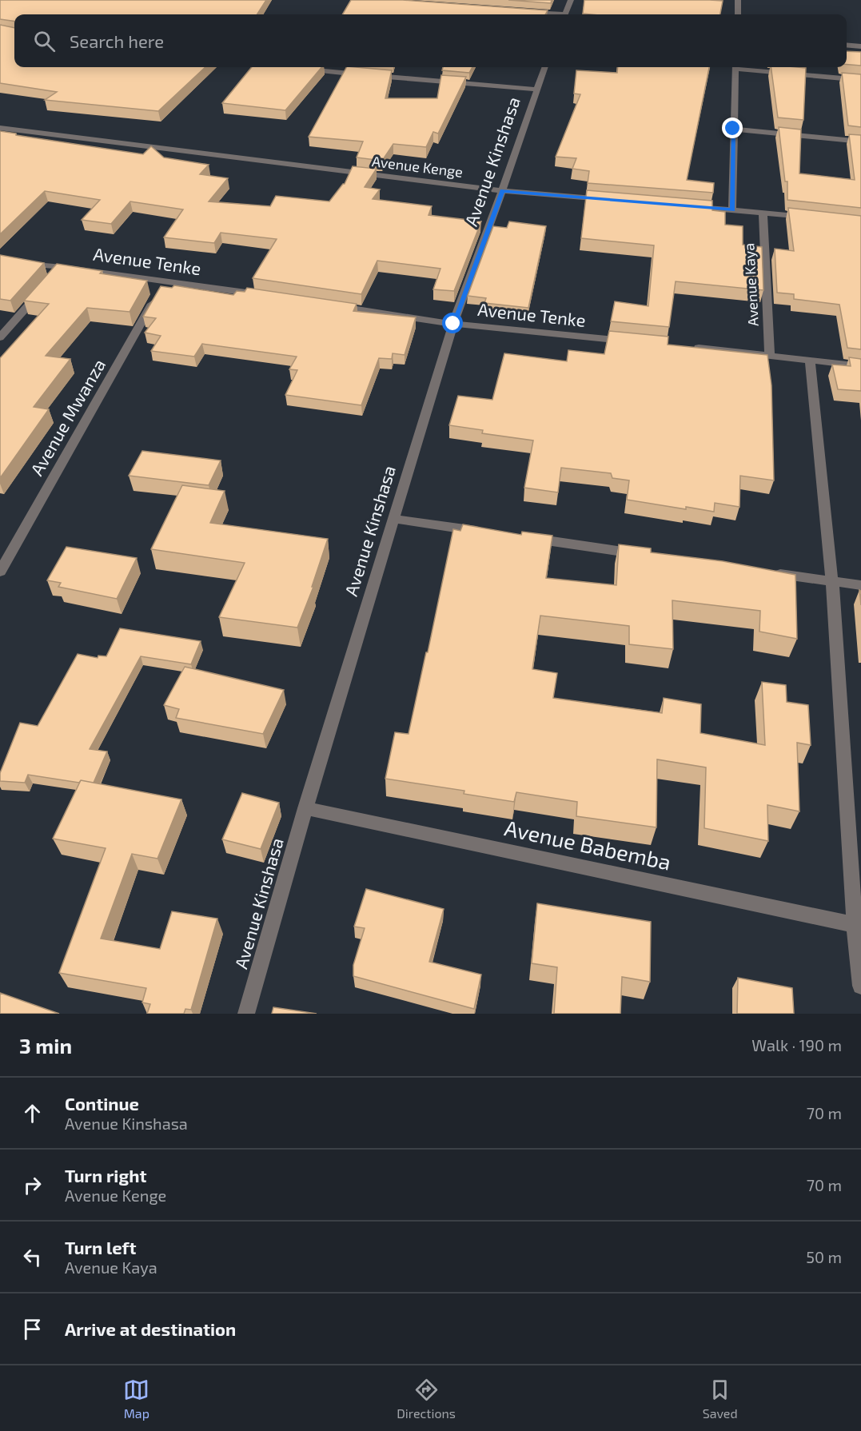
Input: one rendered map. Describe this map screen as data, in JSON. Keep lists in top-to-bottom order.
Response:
{
  "streets": {
    "street": [
      "Avenue Kinshasa",
      "Avenue Kenge",
      "Avenue Tenke",
      "Avenue Kaya",
      "Avenue Mwanza",
      "Avenue Babemba"
    ]
  },
  "crossings": [
    ["Avenue Kinshasa", "Avenue Kenge"],
    ["Avenue Kinshasa", "Avenue Tenke"],
    ["Avenue Kinshasa", "Avenue Babemba"],
    ["Avenue Tenke", "Avenue Mwanza"]
  ],
  "page": {
    "search": "Search here",
    "heading": ["3 min", "Walk · 190 m"],
    "list": [
      ["Continue", "Avenue Kinshasa", "70 m"],
      ["Turn right", "Avenue Kenge", "70 m"],
      ["Turn left", "Avenue Kaya", "50 m"],
      "Arrive at destination"
    ],
    "nav": ["Map", "Directions", "Saved"]
  }
}
